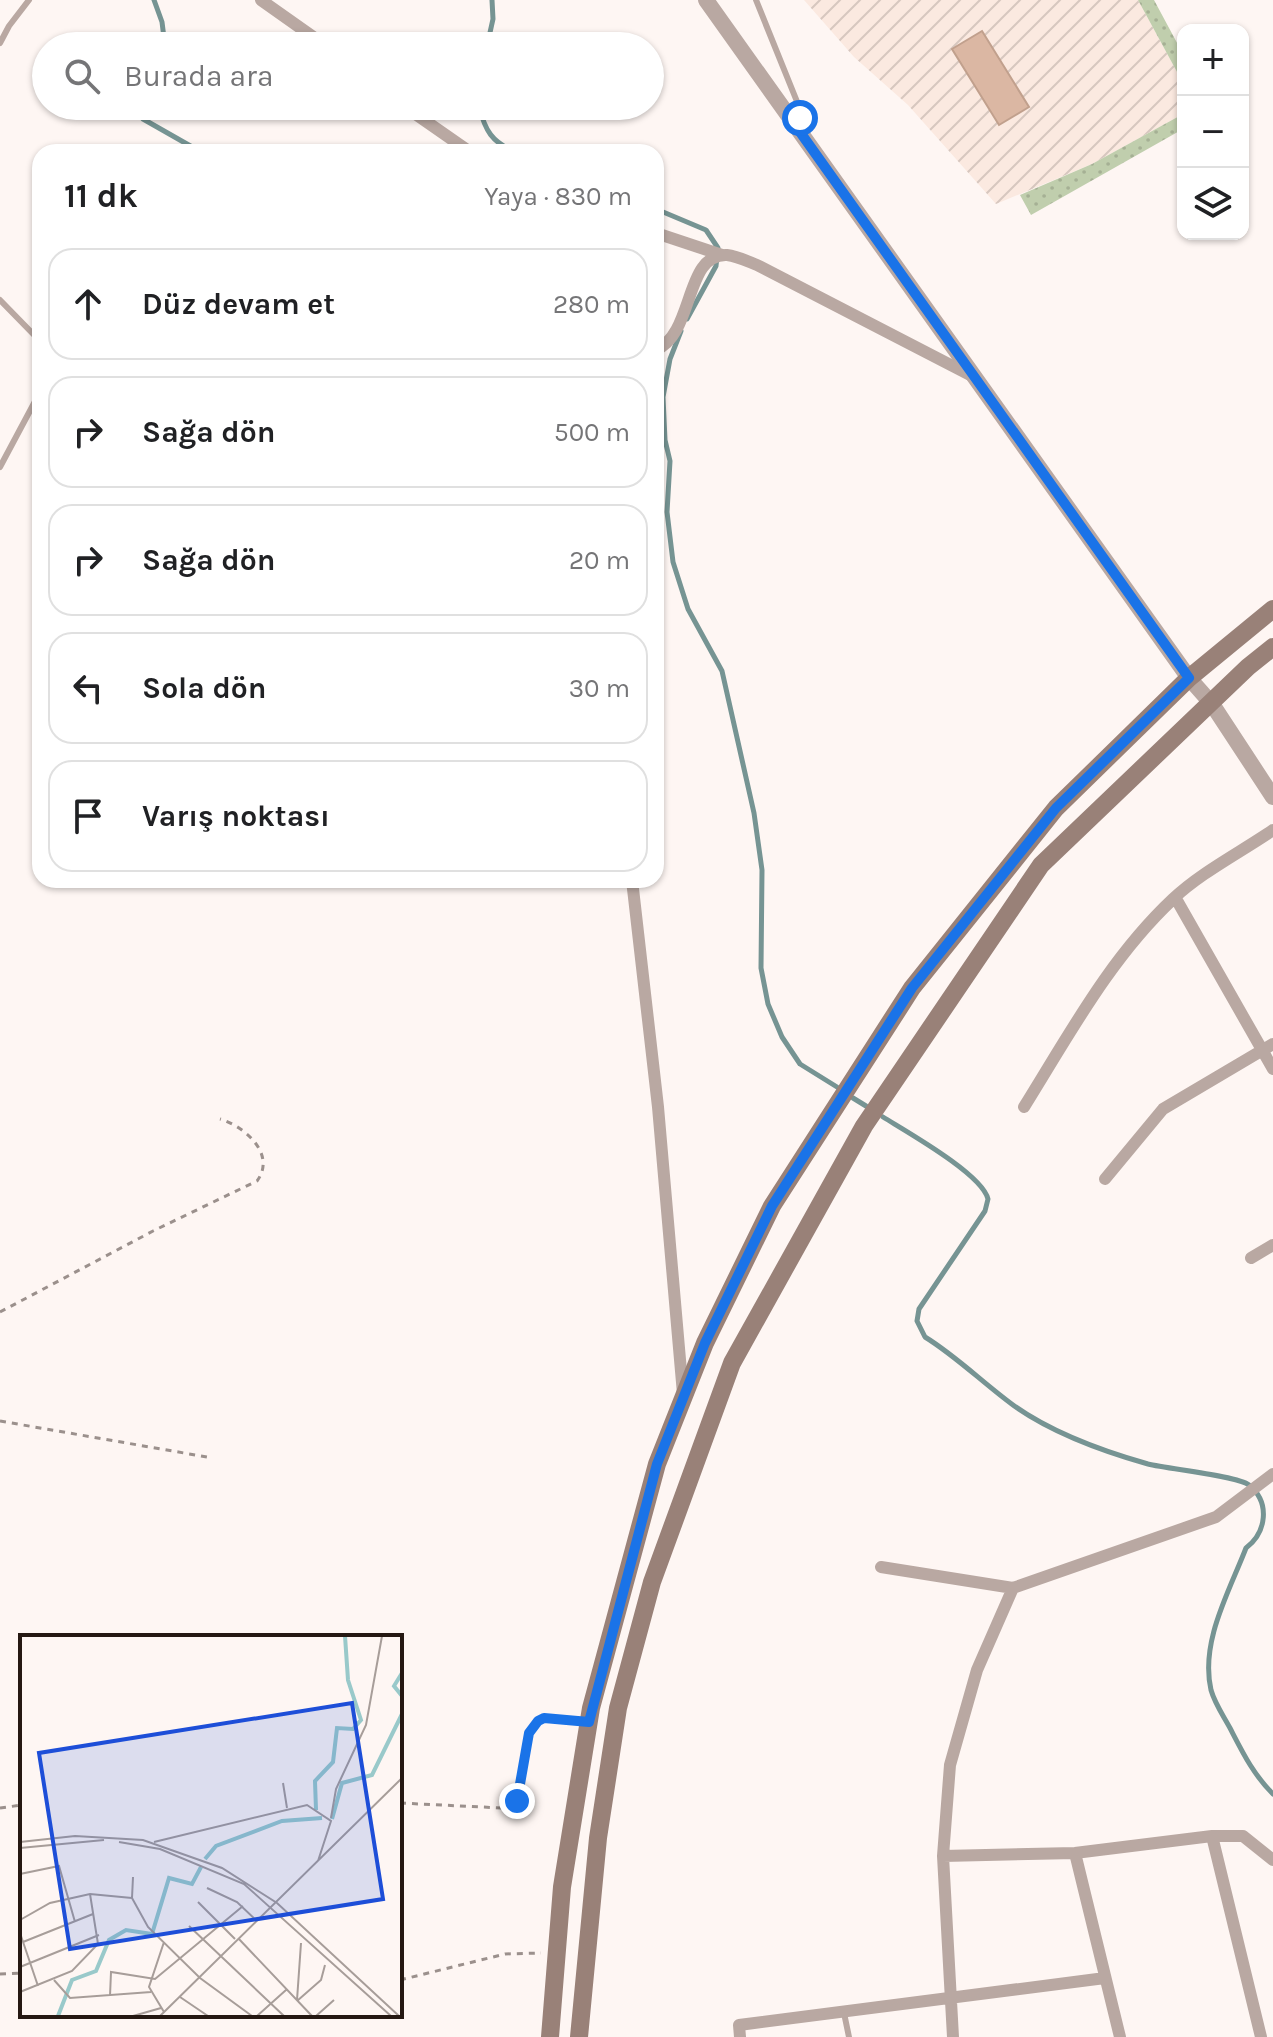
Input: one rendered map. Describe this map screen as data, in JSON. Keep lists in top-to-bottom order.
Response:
{
  "page": {
    "map_buttons": ["+", "−"],
    "search": "Burada ara",
    "heading": ["11 dk", "Yaya · 830 m"],
    "list": [
      ["Düz devam et", "280 m"],
      ["Sağa dön", "500 m"],
      ["Sağa dön", "20 m"],
      ["Sola dön", "30 m"],
      "Varış noktası"
    ]
  }
}
